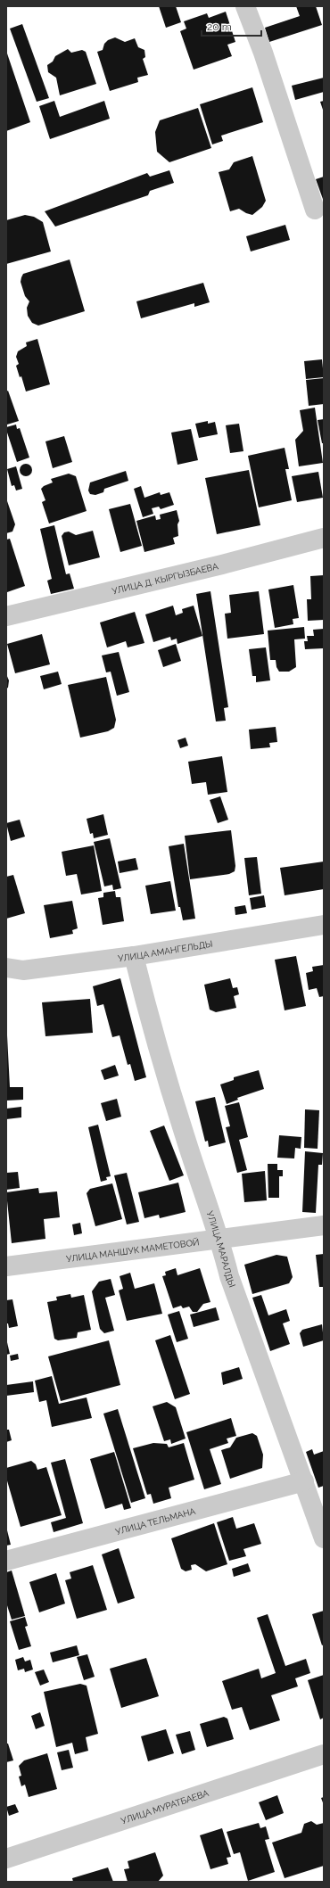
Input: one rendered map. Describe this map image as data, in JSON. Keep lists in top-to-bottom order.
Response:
{
  "streets": {
    "street": [
      "УЛИЦА Д. КЫРГЫЗБАЕВА",
      "УЛИЦА АМАНГЕЛЬДЫ",
      "УЛИЦА МАРАЛДЫ",
      "УЛИЦА МАНШУК МАМЕТОВОЙ",
      "УЛИЦА ТЕЛЬМАНА",
      "УЛИЦА МУРАТБАЕВА"
    ]
  },
  "crossings": [
    ["УЛИЦА АМАНГЕЛЬДЫ", "УЛИЦА МАРАЛДЫ"],
    ["УЛИЦА МАРАЛДЫ", "УЛИЦА МАНШУК МАМЕТОВОЙ"],
    ["УЛИЦА МАРАЛДЫ", "УЛИЦА ТЕЛЬМАНА"]
  ],
  "scale_bar": "20 m"
}
